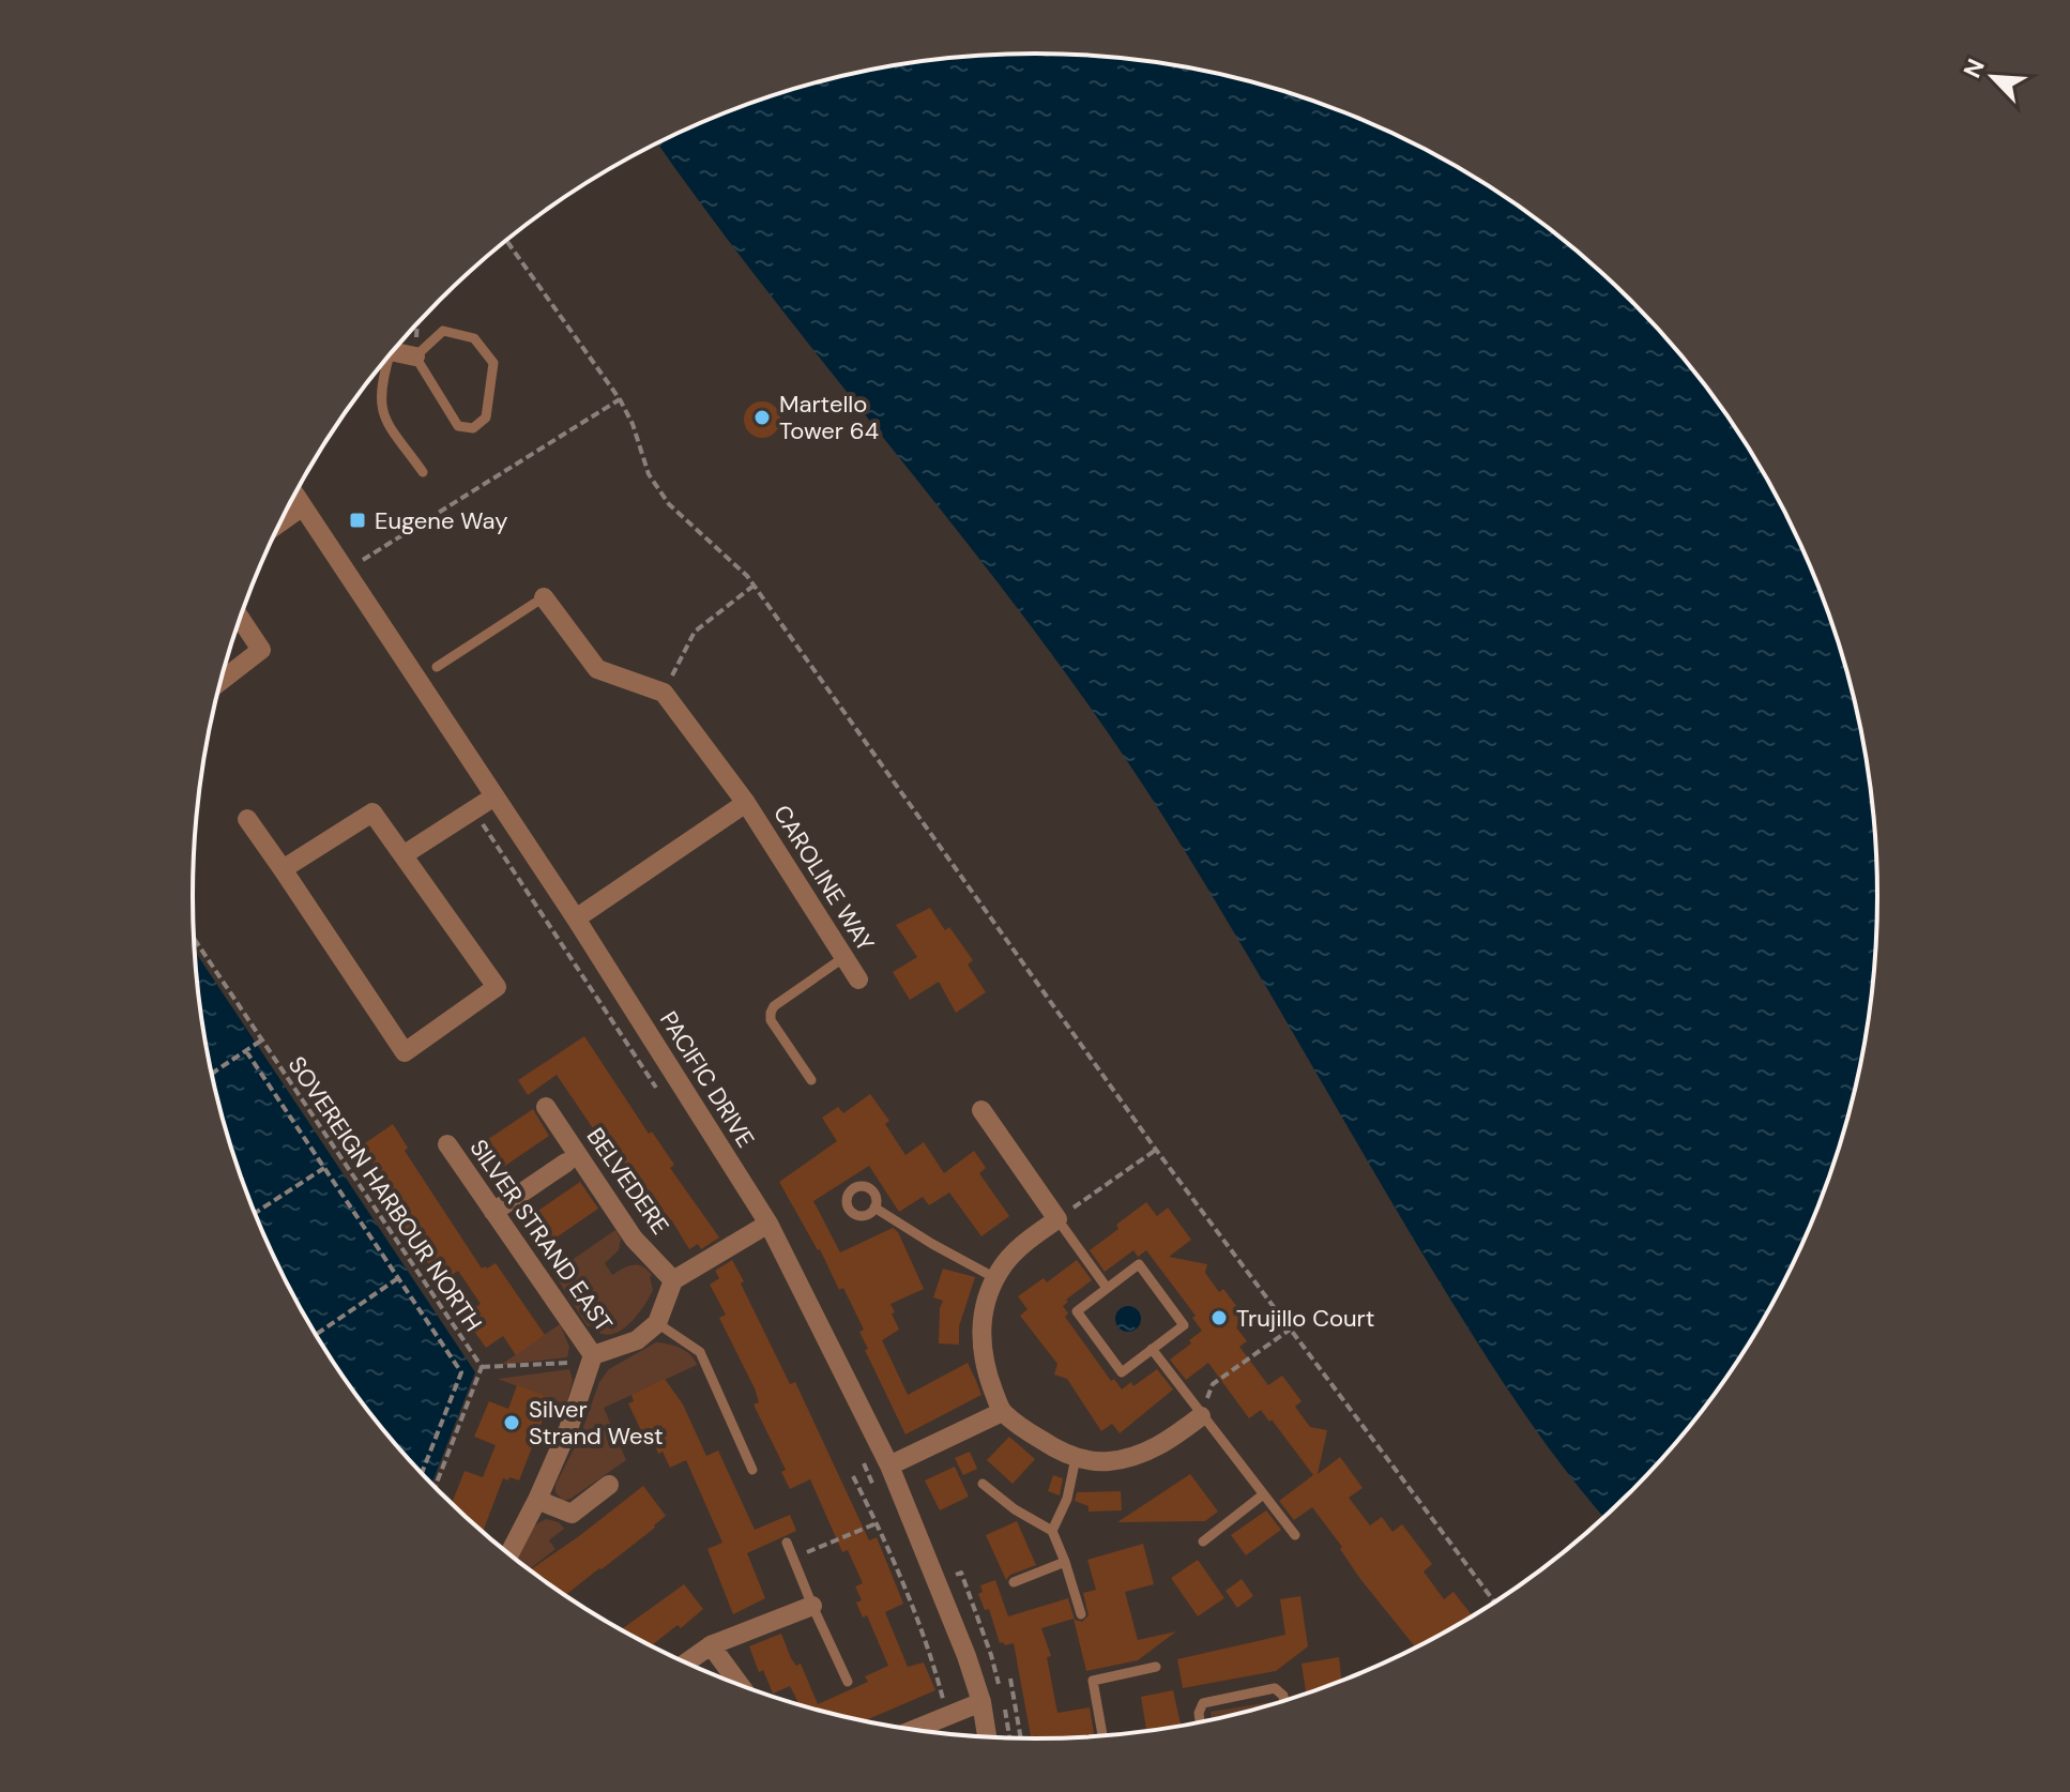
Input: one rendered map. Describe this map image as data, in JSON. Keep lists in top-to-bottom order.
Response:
{
  "streets": {
    "street": [
      "CAROLINE WAY",
      "PACIFIC DRIVE",
      "BELVEDERE",
      "SILVER STRAND EAST"
    ],
    "path": ["SOVEREIGN HARBOUR NORTH"]
  },
  "crossings": [
    ["CAROLINE WAY", "PACIFIC DRIVE"]
  ],
  "places": {
    "other": ["Martello Tower 64", "Trujillo Court", "Silver Strand West"],
    "transit": ["Eugene Way"]
  },
  "north": "top left"
}
